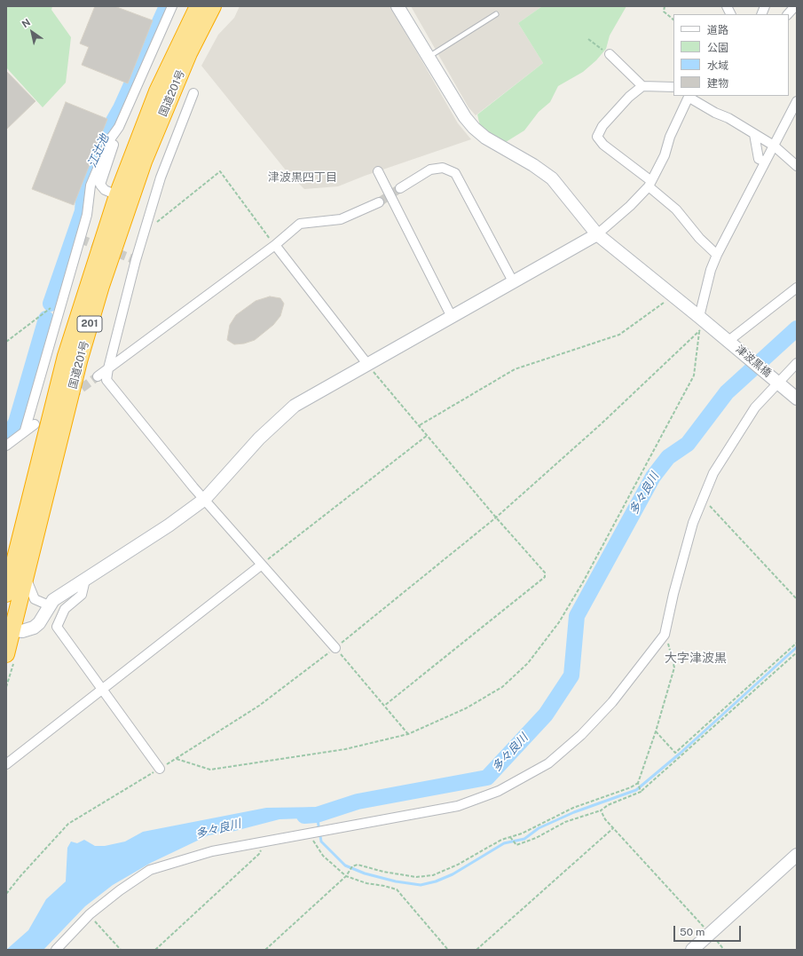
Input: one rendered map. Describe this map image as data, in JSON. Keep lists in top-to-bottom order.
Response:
{
  "streets": {
    "highway": ["国道201号", "201"],
    "street": ["津波黒橋"]
  },
  "districts": ["津波黒四丁目", "大字津波黒"],
  "water": ["江辻池", "多々良川"],
  "legend": [
    "道路",
    "公園",
    "水域",
    "建物"
  ],
  "scale_bar": "50 m",
  "north": "top left"
}
